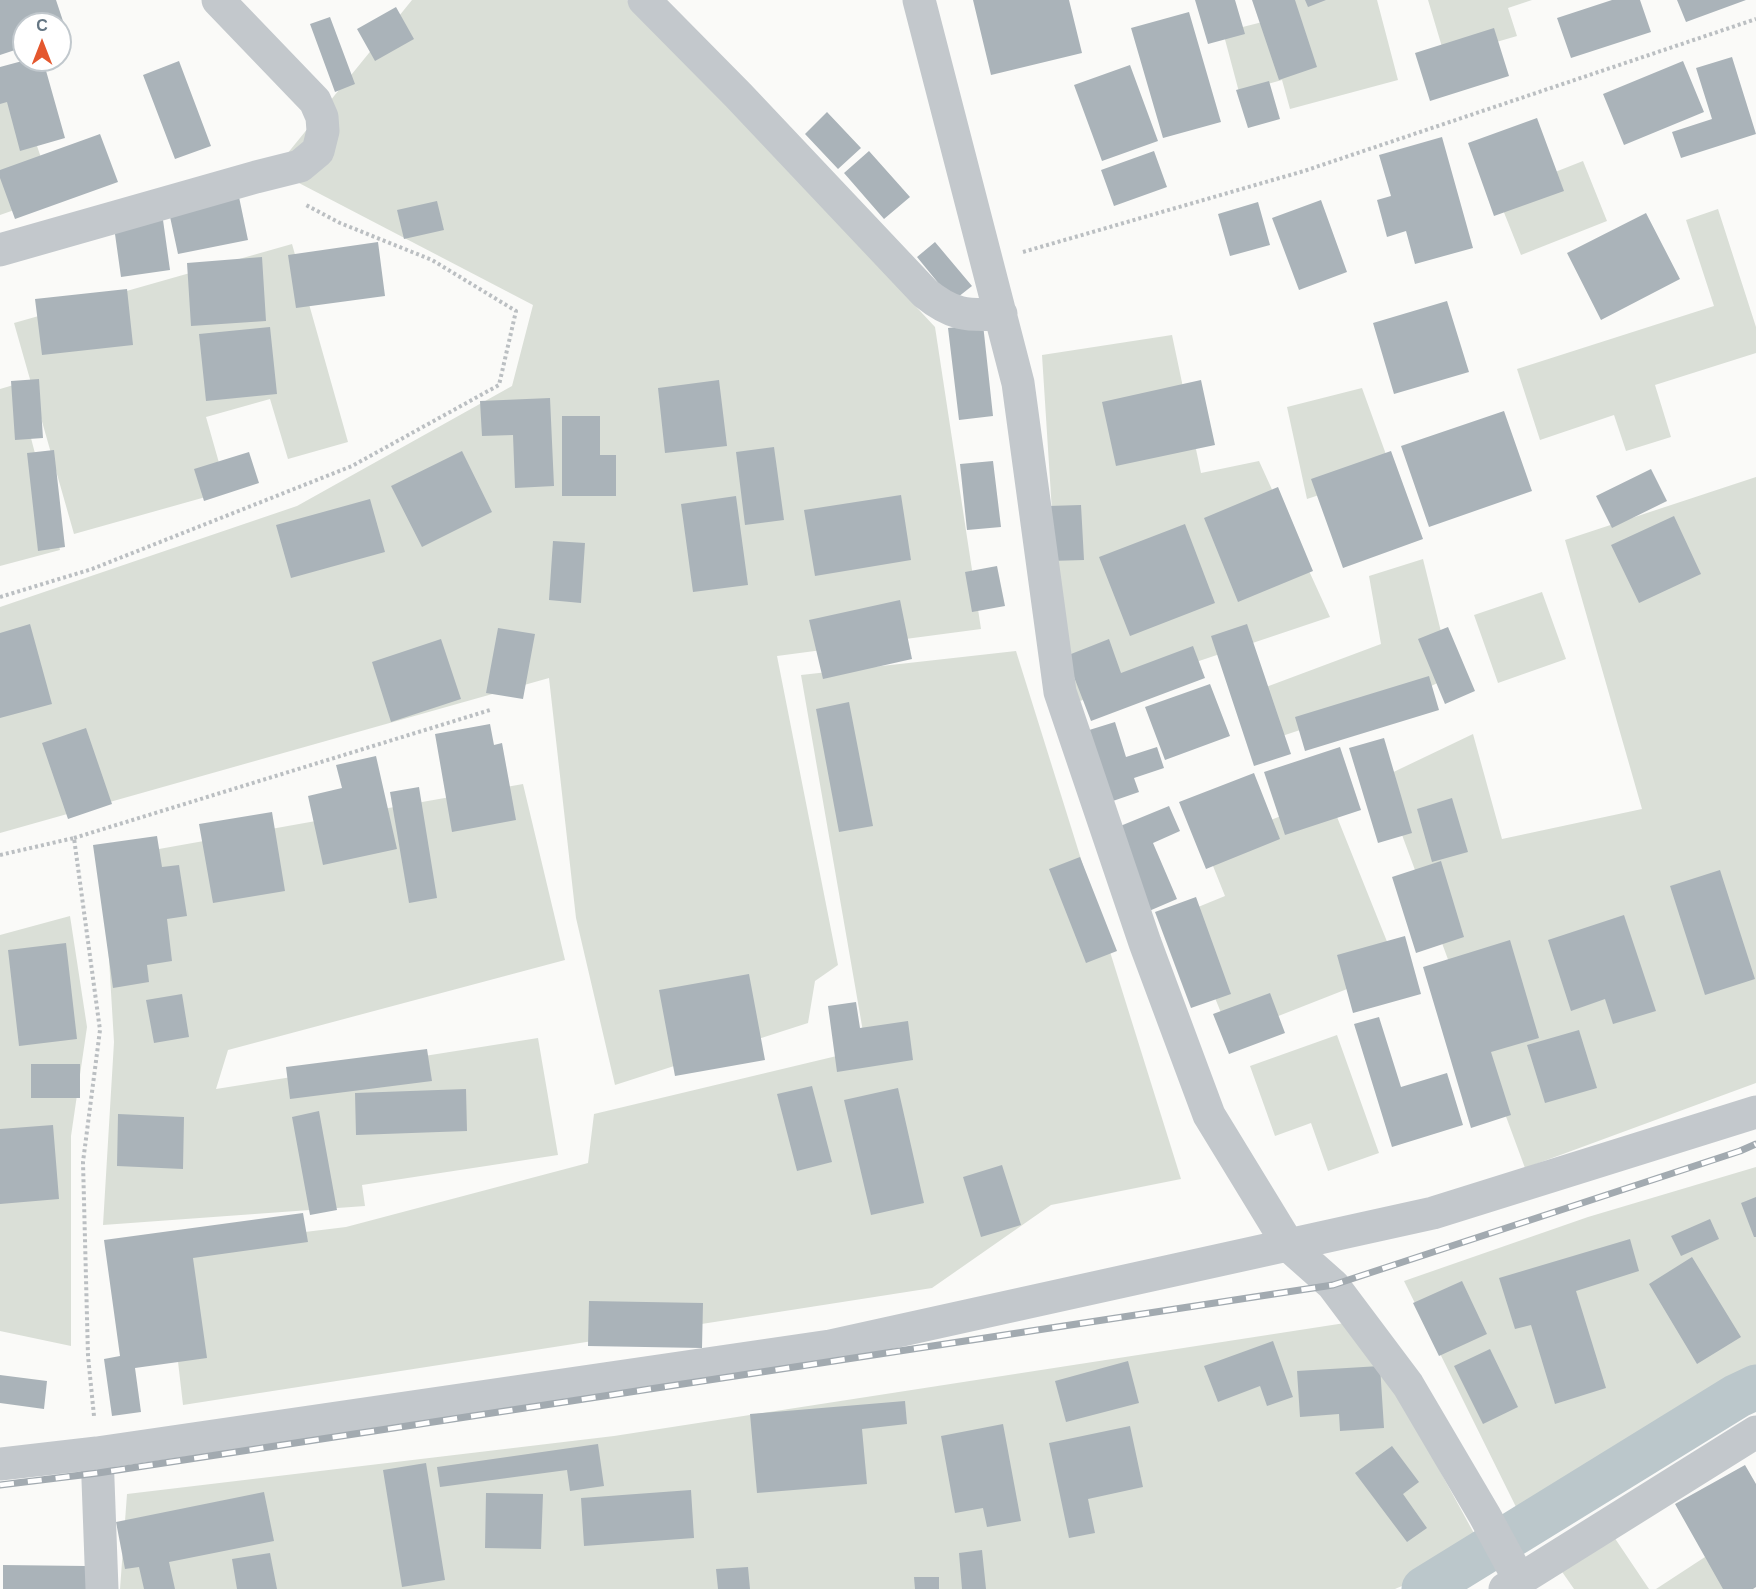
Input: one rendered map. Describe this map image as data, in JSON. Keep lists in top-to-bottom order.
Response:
{
  "north": "top"
}
